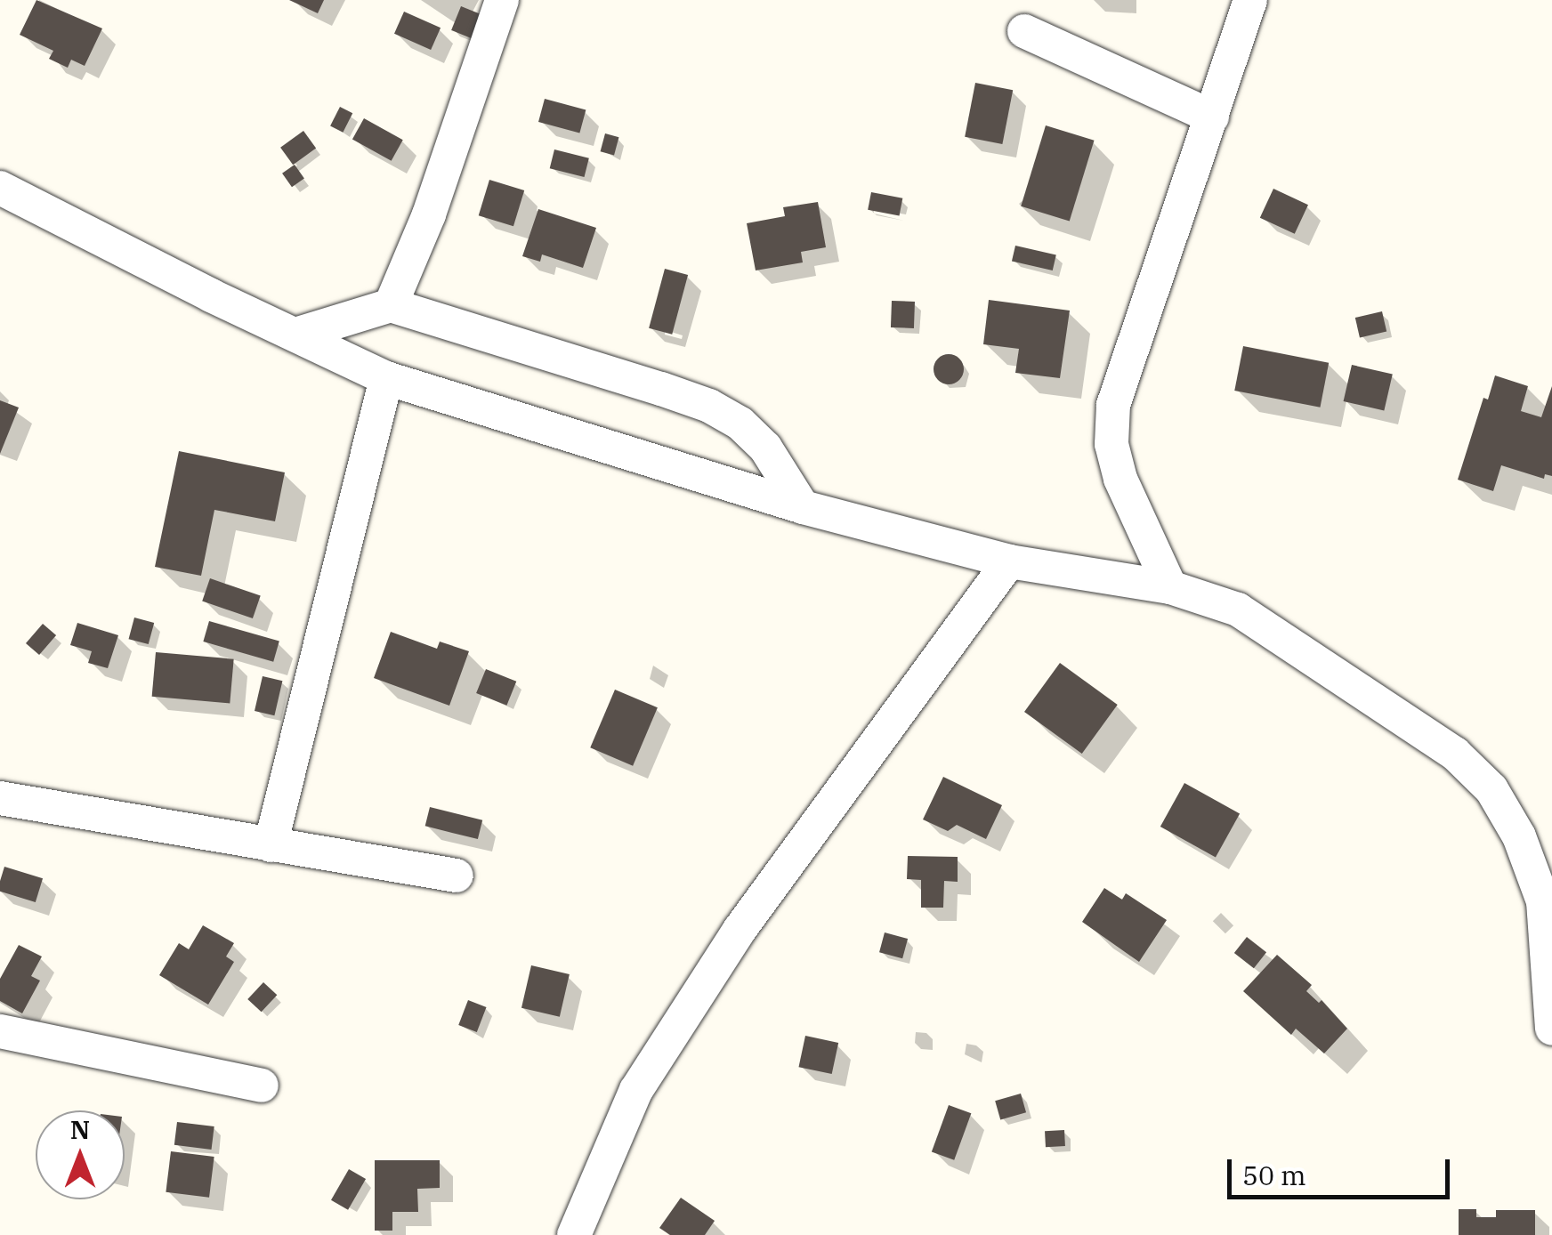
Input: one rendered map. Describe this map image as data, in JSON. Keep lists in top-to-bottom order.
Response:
{
  "scale_bar": "50 m",
  "north": "top"
}
